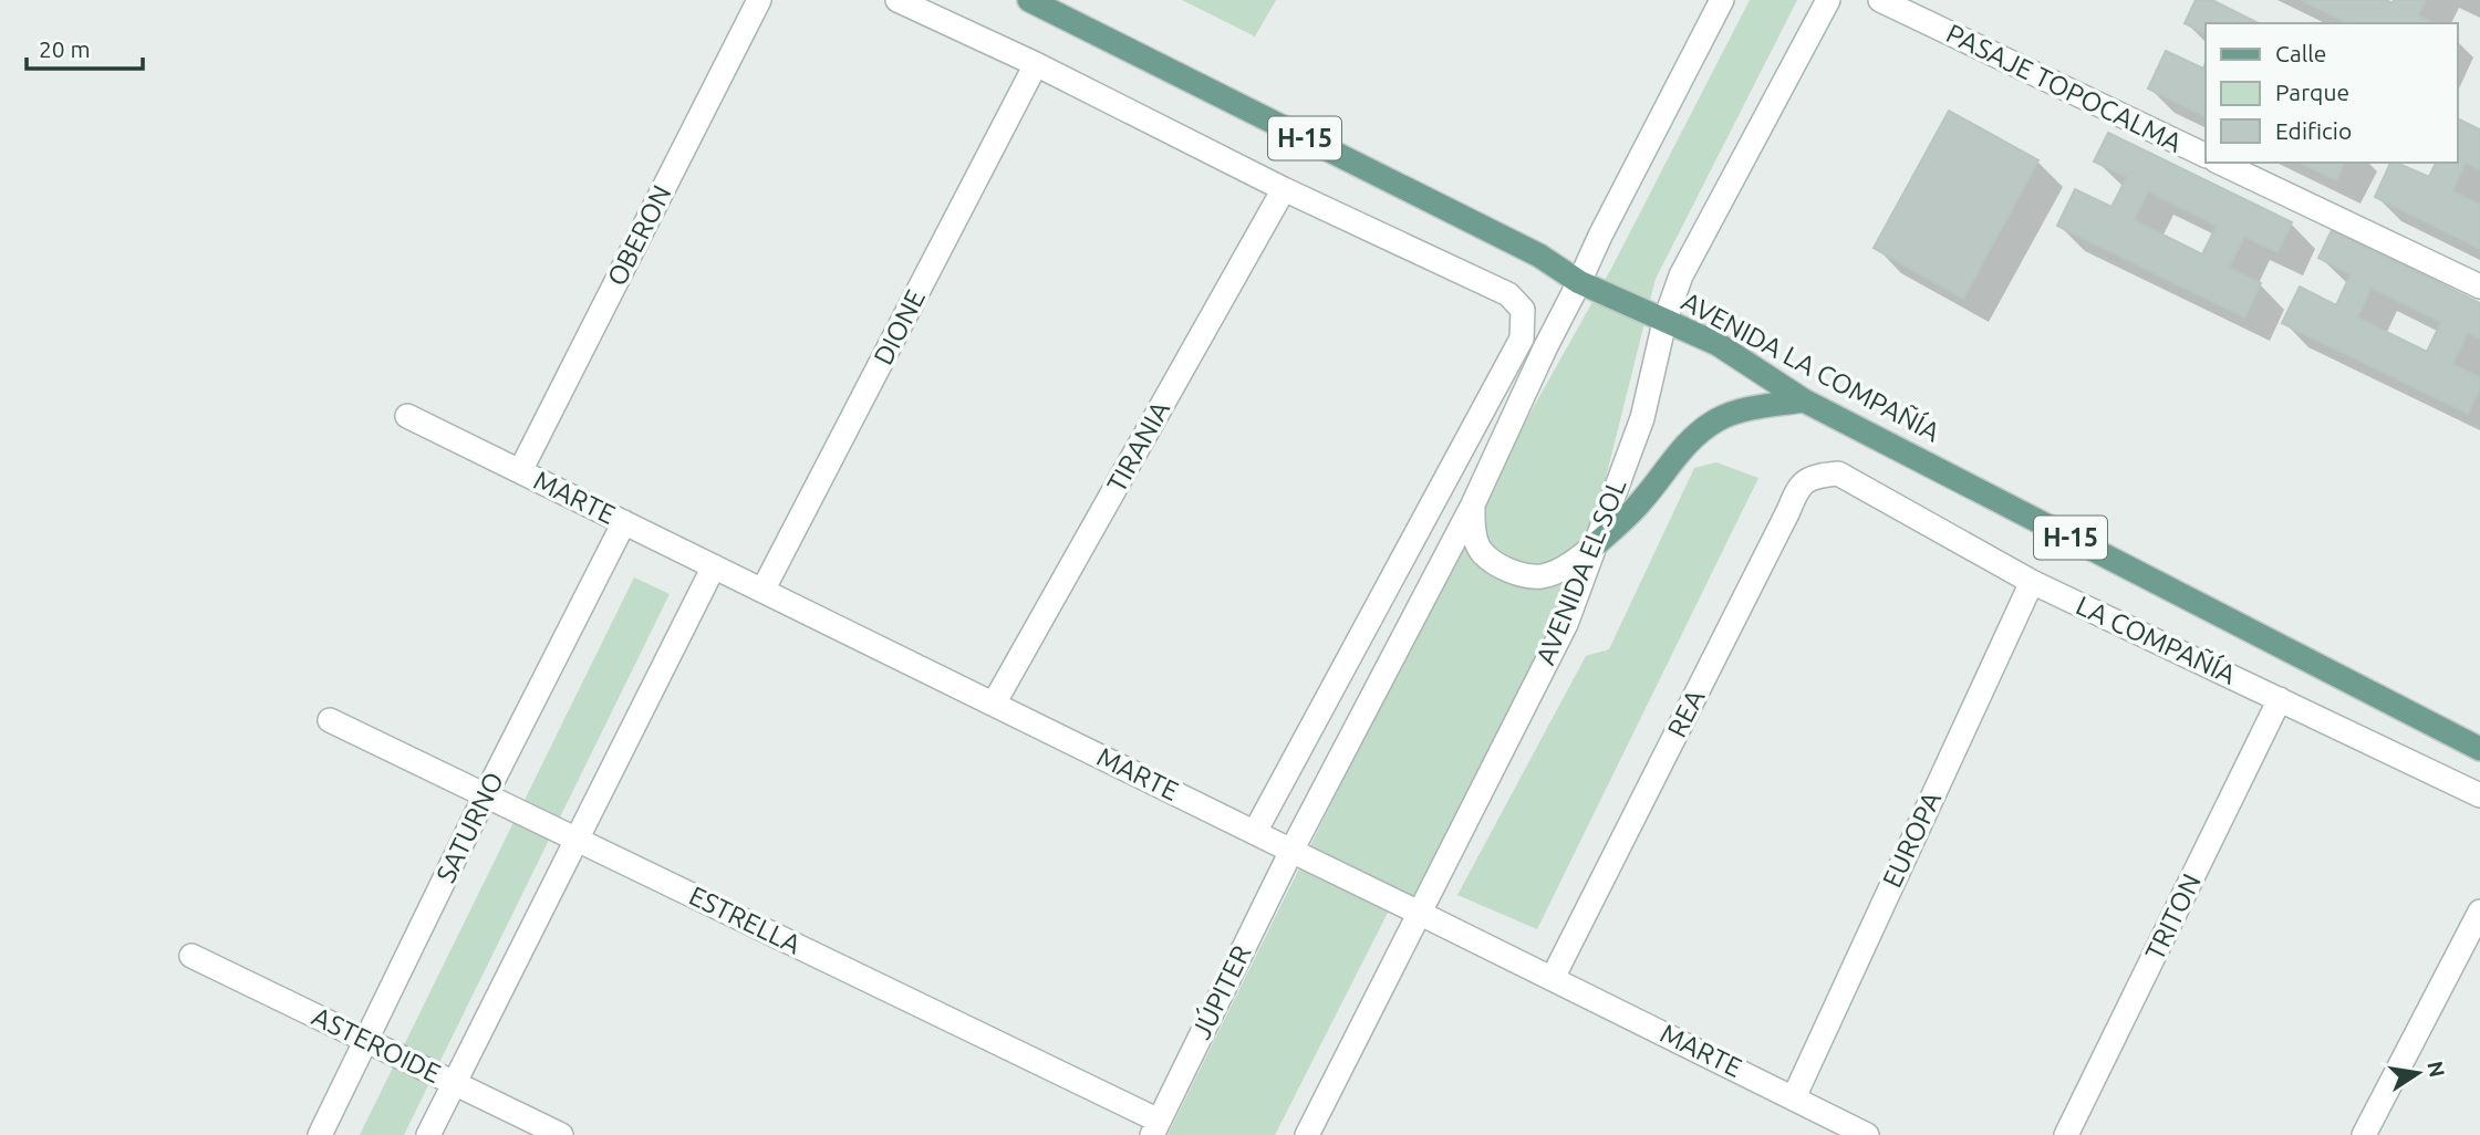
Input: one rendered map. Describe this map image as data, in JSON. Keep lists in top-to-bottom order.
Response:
{
  "streets": {
    "main road": ["H-15", "AVENIDA LA COMPAÑÍA"],
    "street": [
      "PASAJE TOPOCALMA",
      "OBERON",
      "DIONE",
      "TIRANIA",
      "MARTE",
      "AVENIDA EL SOL",
      "LA COMPAÑÍA",
      "REA",
      "SATURNO",
      "EUROPA",
      "TRITON",
      "ESTRELLA",
      "JÚPITER",
      "ASTEROIDE"
    ]
  },
  "crossings": [
    ["OBERON", "MARTE"],
    ["DIONE", "MARTE"],
    ["AVENIDA LA COMPAÑÍA", "AVENIDA EL SOL"],
    ["TIRANIA", "MARTE"],
    ["MARTE", "AVENIDA EL SOL"],
    ["MARTE", "REA"],
    ["MARTE", "SATURNO"],
    ["MARTE", "EUROPA"],
    ["MARTE", "JÚPITER"],
    ["LA COMPAÑÍA", "REA"],
    ["LA COMPAÑÍA", "EUROPA"],
    ["LA COMPAÑÍA", "TRITON"],
    ["SATURNO", "ESTRELLA"],
    ["SATURNO", "ASTEROIDE"],
    ["ESTRELLA", "JÚPITER"]
  ],
  "legend": ["Calle", "Parque", "Edificio"],
  "scale_bar": "20 m",
  "north": "right"
}
